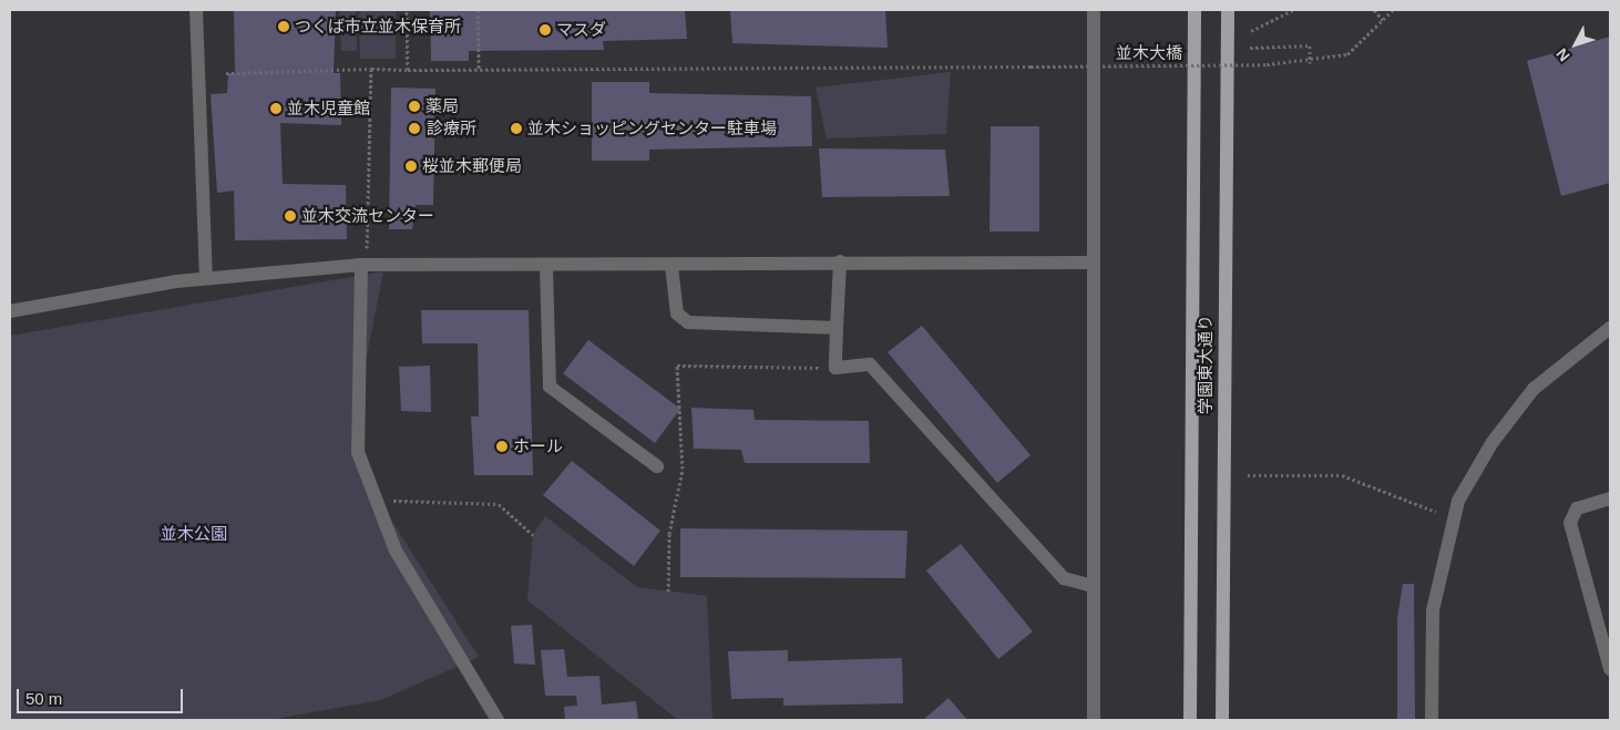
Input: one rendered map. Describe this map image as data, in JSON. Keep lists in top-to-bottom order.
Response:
{
  "streets": {
    "main road": ["学園東大通り"],
    "path": ["並木大橋"]
  },
  "parks": ["並木公園"],
  "places": [
    "つくば市立並木保育所",
    "マスダ",
    "薬局",
    "並木児童館",
    "診療所",
    "並木ショッピングセンター駐車場",
    "桜並木郵便局",
    "並木交流センター",
    "ホール"
  ],
  "scale_bar": "50 m",
  "north": "bottom left"
}
